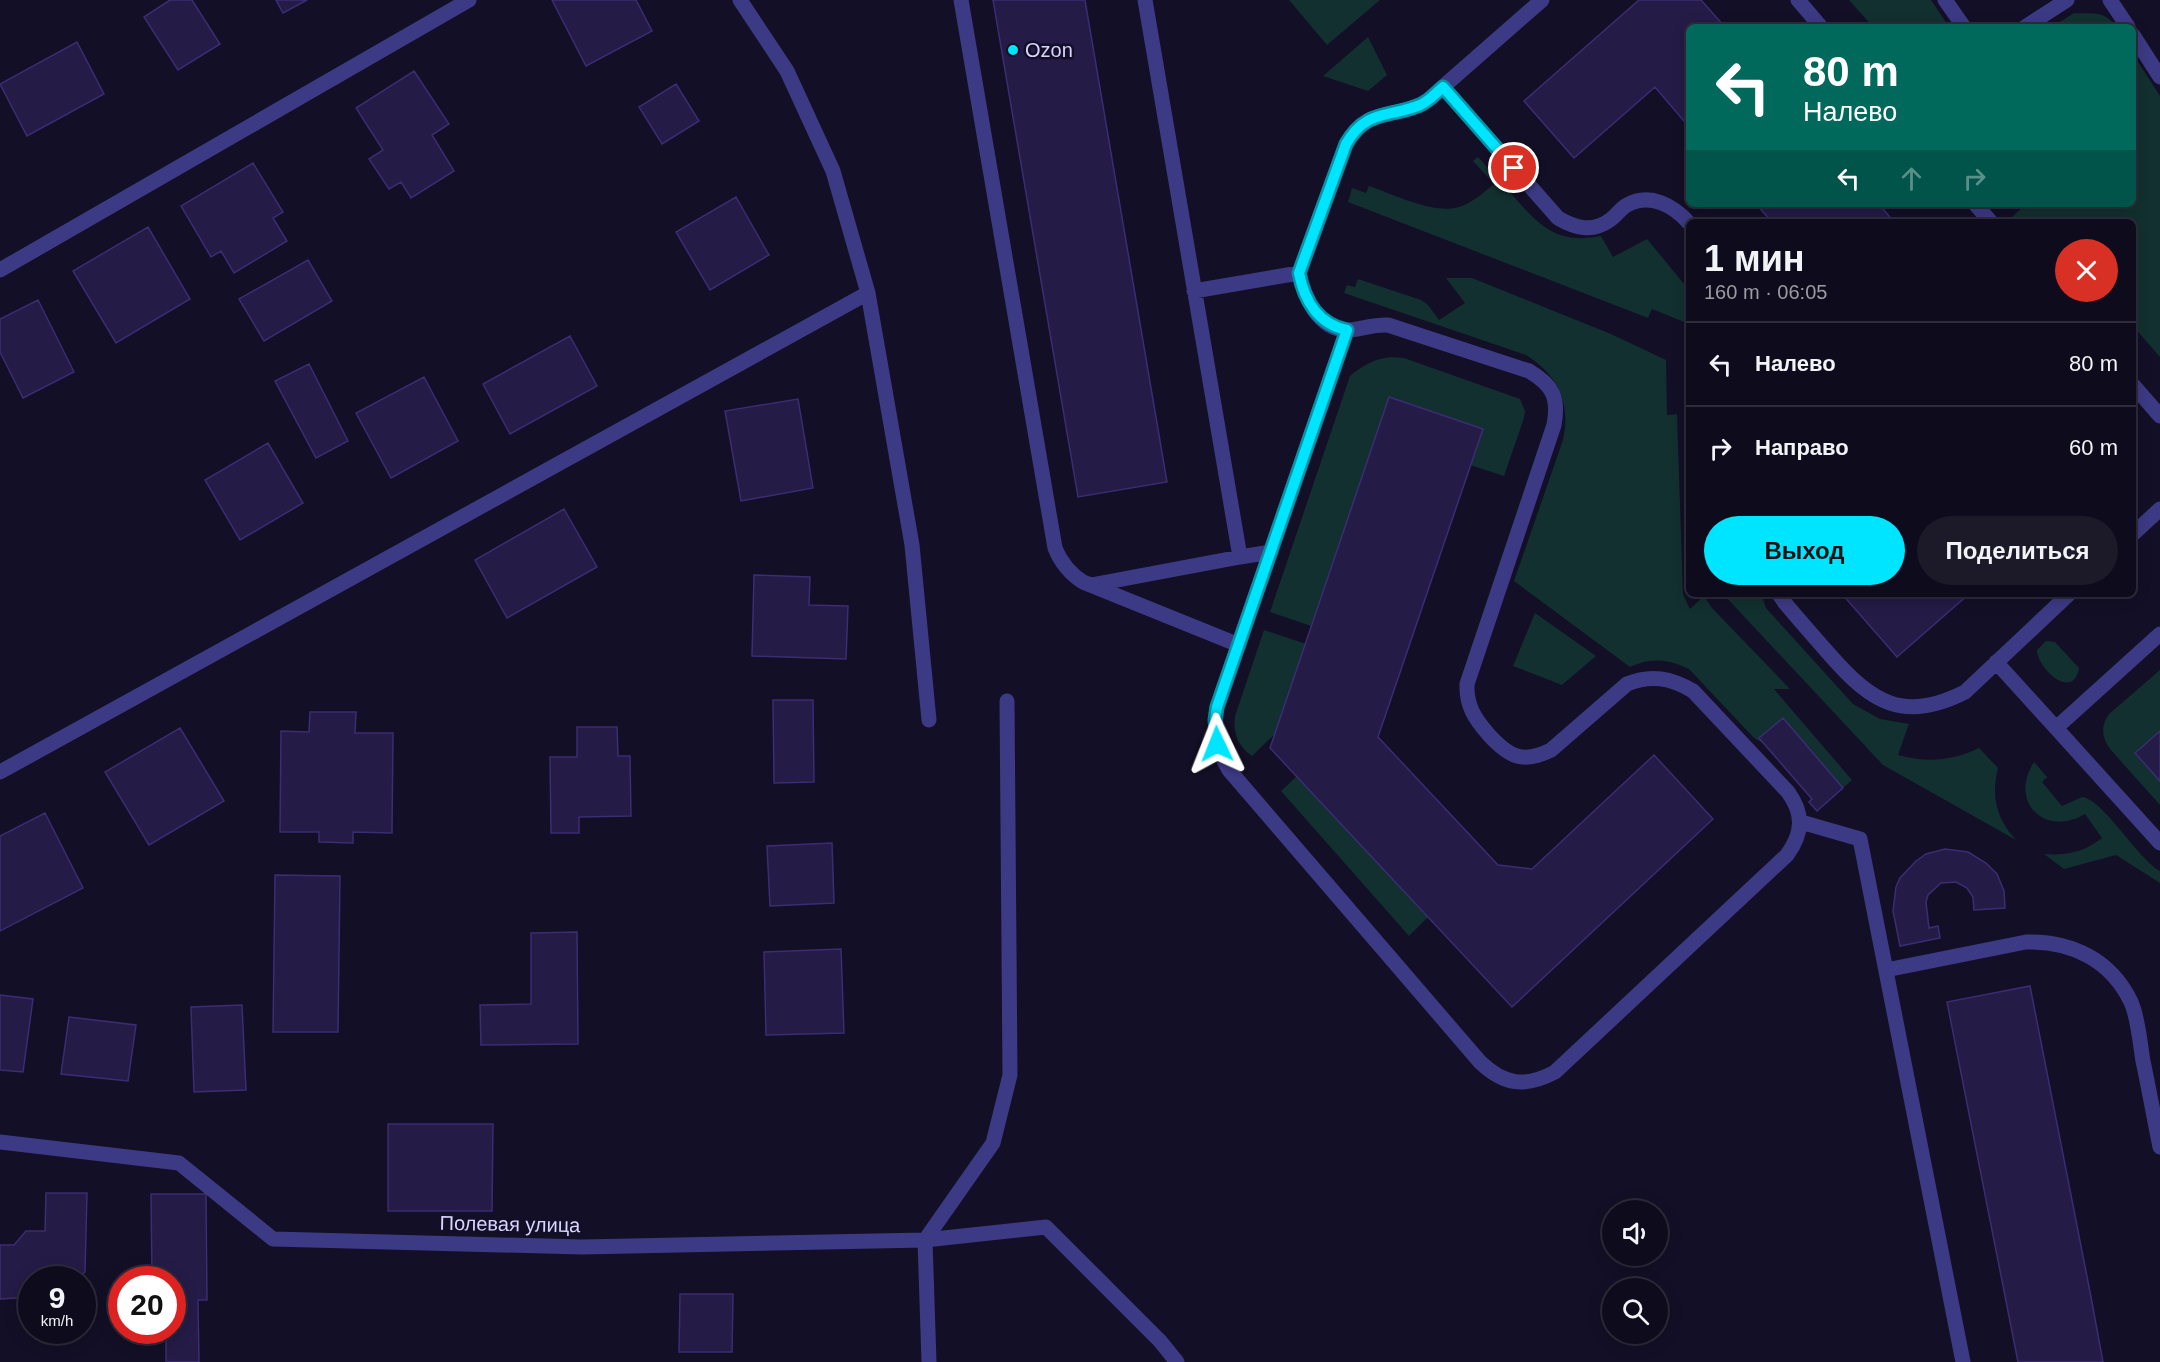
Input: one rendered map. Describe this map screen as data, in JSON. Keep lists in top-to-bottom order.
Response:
{
  "streets": {
    "street": ["Полевая улица"]
  },
  "places": ["Ozon"],
  "page": {
    "turn": ["80 m", "Налево"],
    "heading": ["1 мин", "160 m · 06:05"],
    "list": [
      {
        "name": "Налево",
        "value": "80 m"
      },
      {
        "name": "Направо",
        "value": "60 m"
      }
    ],
    "buttons": ["Выход", "Поделиться"],
    "speed": "9 km/h",
    "limit": "20"
  }
}
